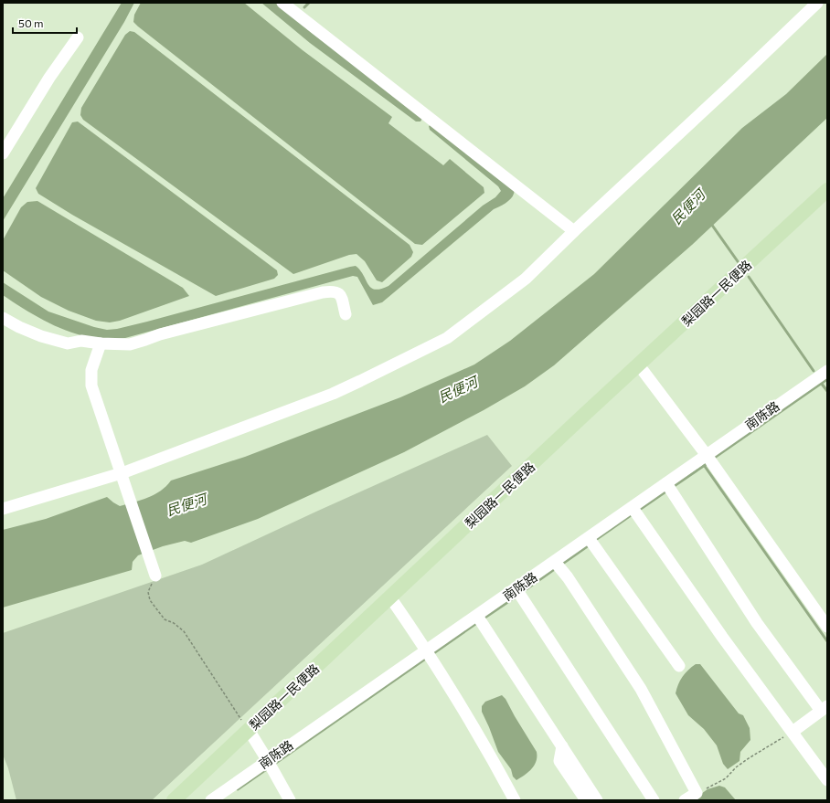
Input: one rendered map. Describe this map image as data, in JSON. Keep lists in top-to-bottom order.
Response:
{
  "streets": {
    "main road": ["梨园路一民便路"],
    "street": ["南陈路"]
  },
  "water": ["民便河"],
  "scale_bar": "50 m"
}
